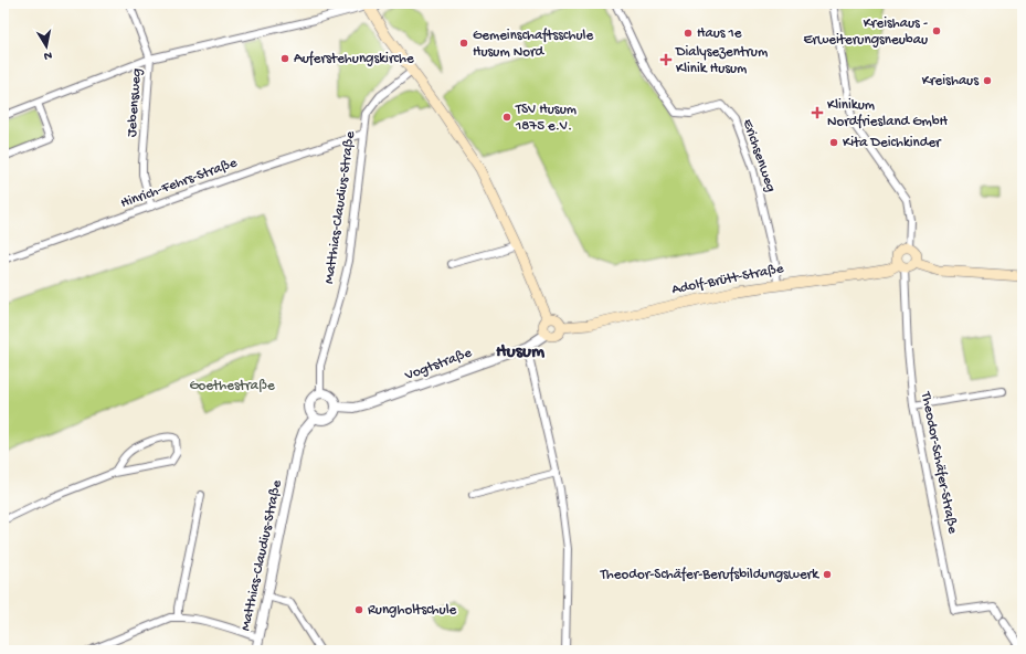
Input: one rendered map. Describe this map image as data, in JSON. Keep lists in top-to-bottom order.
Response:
{
  "streets": {
    "main road": ["Adolf-Brütt-Straße"],
    "street": [
      "Jebensweg",
      "Erichsenweg",
      "Hinrich-Fehrs-Straße",
      "Matthias-Claudius-Straße",
      "Vogtstraße",
      "Theodor-Schäfer-Straße"
    ]
  },
  "crossings": [
    ["Jebensweg", "Hinrich-Fehrs-Straße"],
    ["Erichsenweg", "Adolf-Brütt-Straße"],
    ["Hinrich-Fehrs-Straße", "Matthias-Claudius-Straße"],
    ["Matthias-Claudius-Straße", "Vogtstraße"],
    ["Adolf-Brütt-Straße", "Vogtstraße"],
    ["Adolf-Brütt-Straße", "Theodor-Schäfer-Straße"]
  ],
  "districts": ["Husum"],
  "parks": ["Goethestraße"],
  "places": {
    "other": [
      "Kreishaus - Erweiterungsneubau",
      "Haus 1e",
      "Gemeinschaftsschule Husum Nord",
      "Auferstehungskirche",
      "Kreishaus",
      "TSV Husum 1875 e.V.",
      "Kita Deichkinder",
      "Theodor-Schäfer-Berufsbildungswerk",
      "Rungholtschule"
    ],
    "health": ["Dialysezentrum Klinik Husum", "Klinikum Nordfriesland GmbH"]
  },
  "north": "bottom"
}
